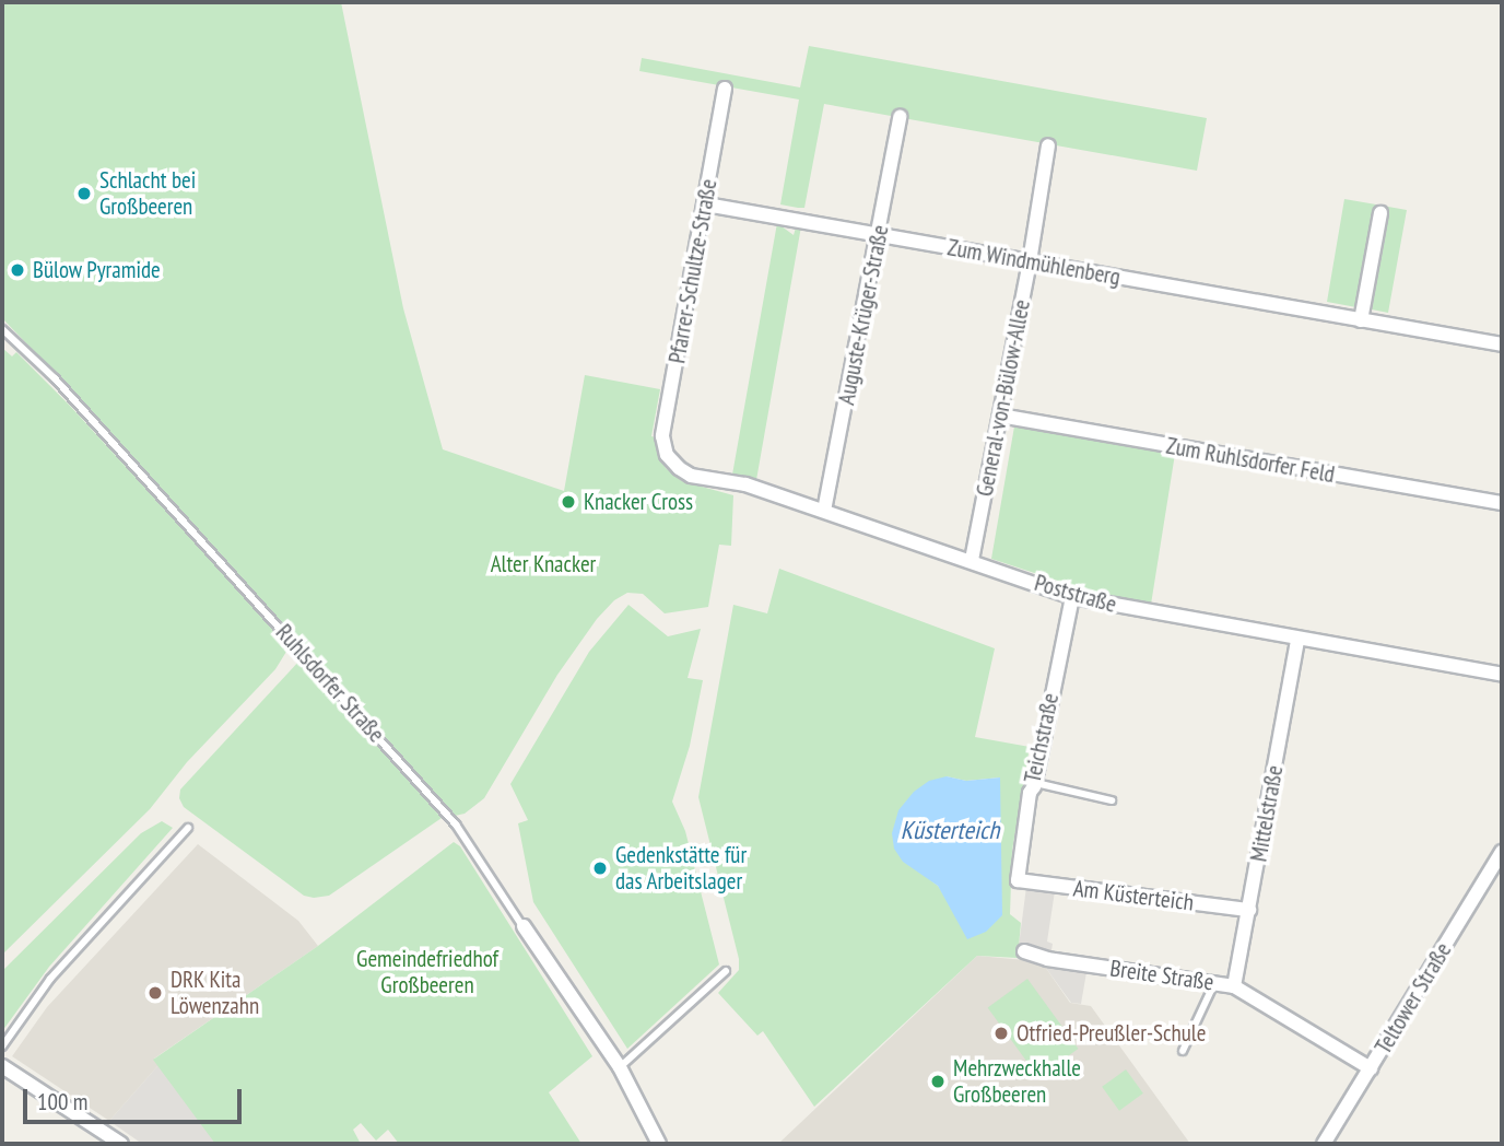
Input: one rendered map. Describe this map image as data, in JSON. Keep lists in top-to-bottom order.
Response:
{
  "streets": {
    "street": [
      "Zum Windmühlenberg",
      "Pfarrer-Schultze-Straße",
      "Auguste-Krüger-Straße",
      "General-von-Bülow-Allee",
      "Zum Ruhlsdorfer Feld",
      "Poststraße",
      "Ruhlsdorfer Straße",
      "Teichstraße",
      "Mittelstraße",
      "Am Küsterteich",
      "Breite Straße",
      "Teltower Straße"
    ]
  },
  "crossings": [
    ["Zum Windmühlenberg", "Pfarrer-Schultze-Straße"],
    ["Zum Windmühlenberg", "Auguste-Krüger-Straße"],
    ["Zum Windmühlenberg", "General-von-Bülow-Allee"],
    ["Pfarrer-Schultze-Straße", "Poststraße"],
    ["Auguste-Krüger-Straße", "Poststraße"],
    ["General-von-Bülow-Allee", "Zum Ruhlsdorfer Feld"],
    ["General-von-Bülow-Allee", "Poststraße"],
    ["Poststraße", "Teichstraße"],
    ["Poststraße", "Mittelstraße"],
    ["Teichstraße", "Am Küsterteich"],
    ["Mittelstraße", "Am Küsterteich"],
    ["Mittelstraße", "Breite Straße"],
    ["Breite Straße", "Teltower Straße"]
  ],
  "water": ["Küsterteich"],
  "parks": ["Alter Knacker", "Gemeindefriedhof Großbeeren"],
  "places": [
    "Schlacht bei Großbeeren",
    "Bülow Pyramide",
    "Knacker Cross",
    "Gedenkstätte für das Arbeitslager",
    "DRK Kita Löwenzahn",
    "Otfried-Preußler-Schule",
    "Mehrzweckhalle Großbeeren"
  ],
  "scale_bar": "100 m"
}
